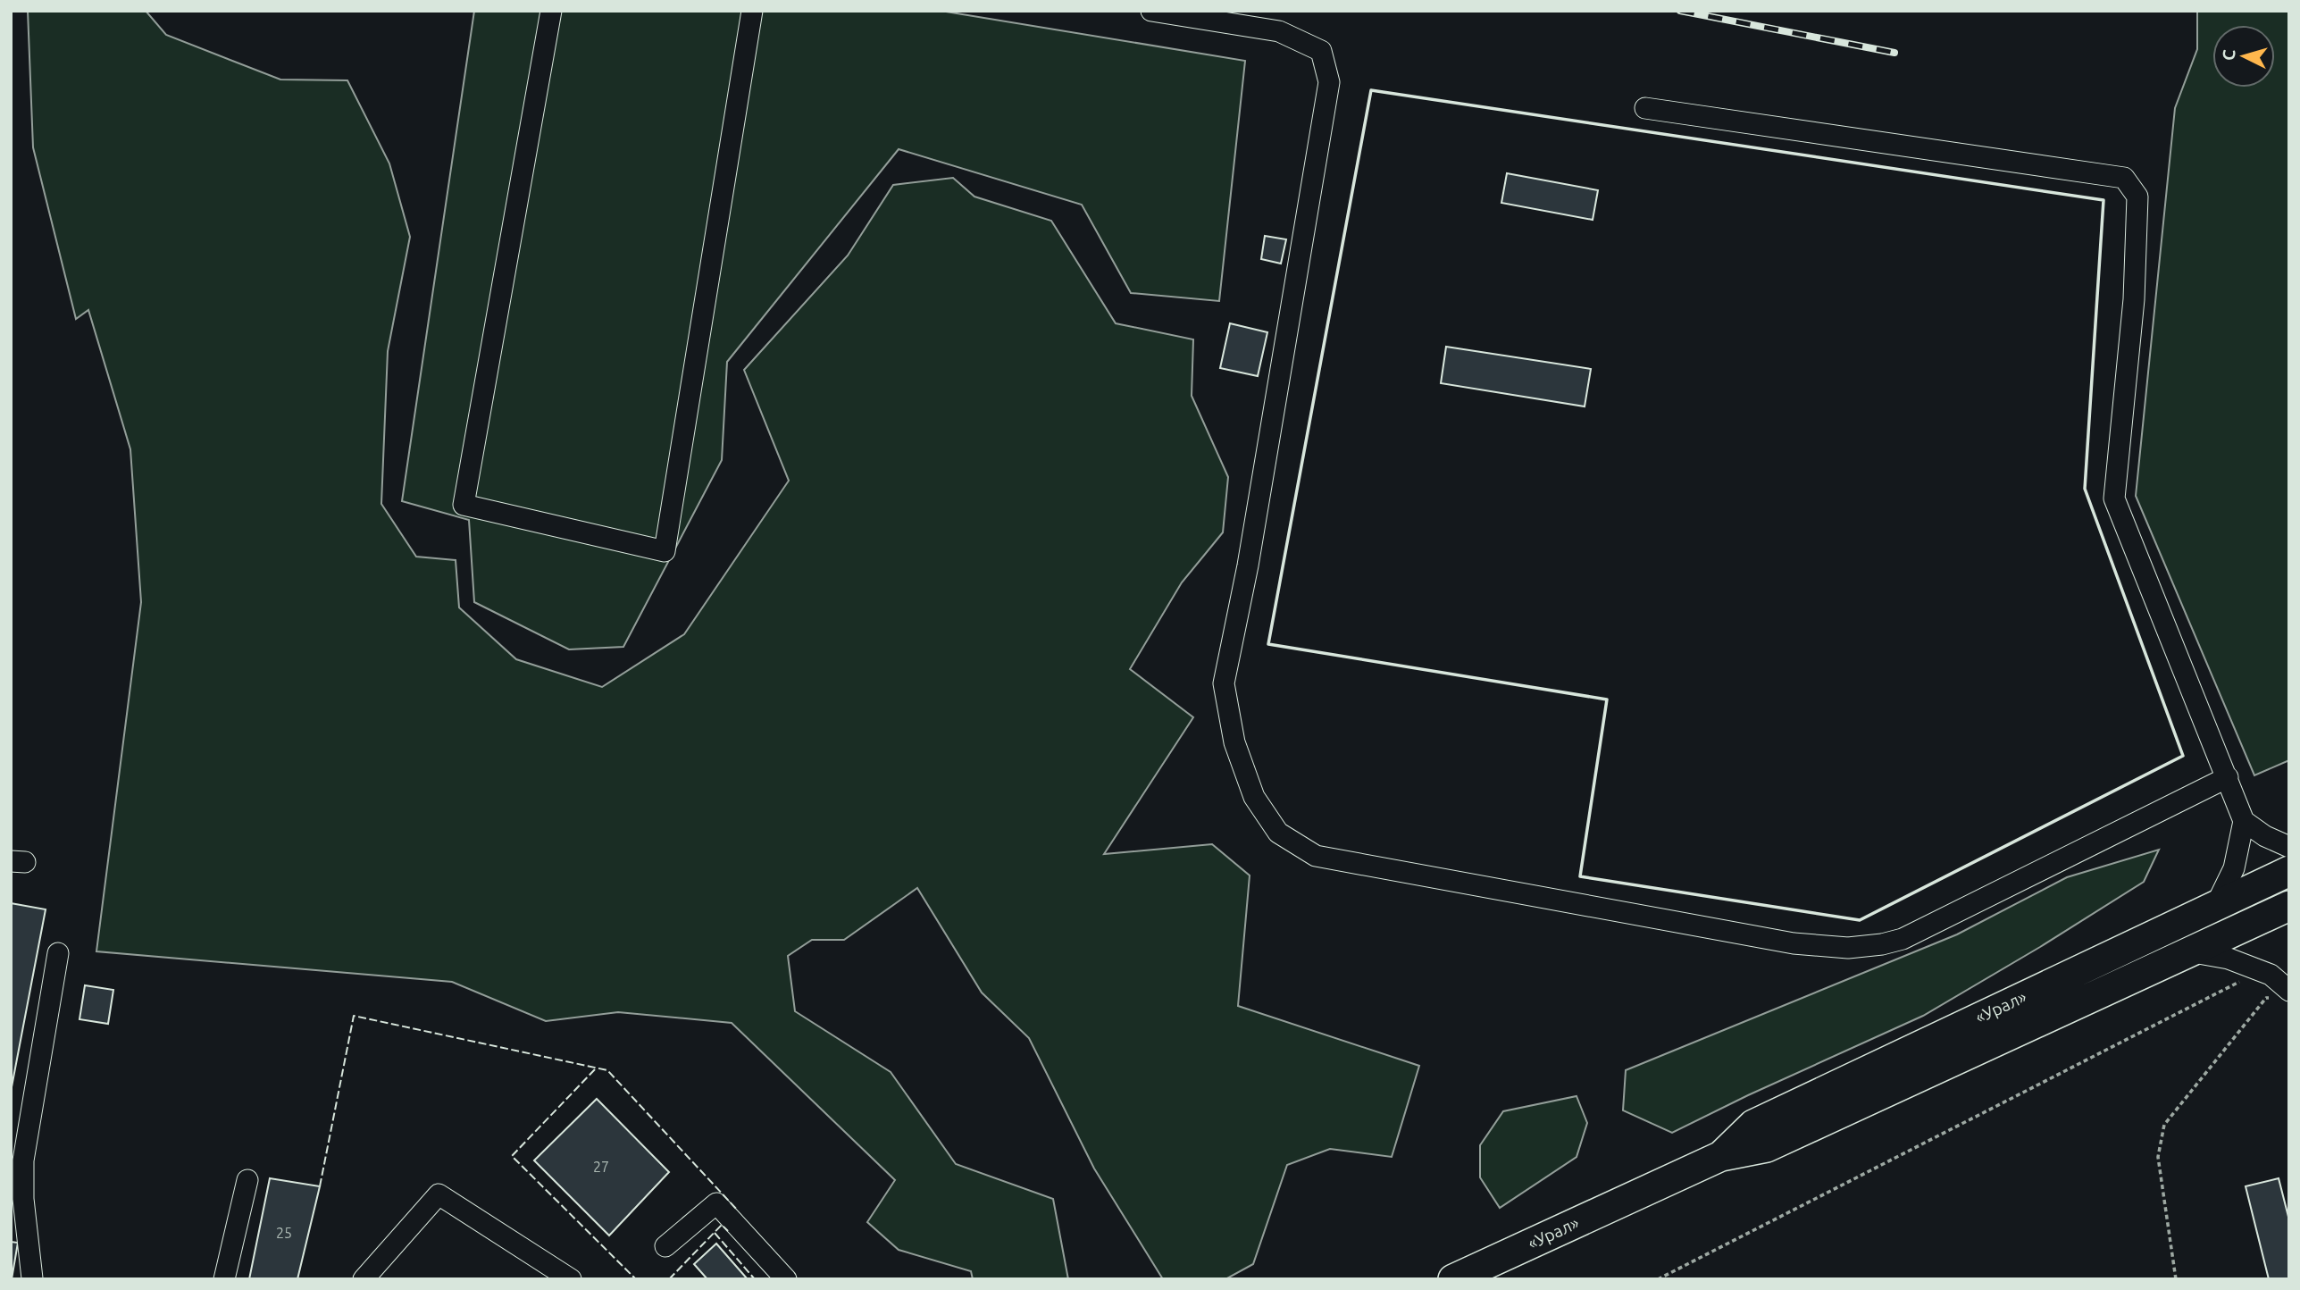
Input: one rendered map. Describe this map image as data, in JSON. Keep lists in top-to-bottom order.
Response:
{
  "streets": {
    "highway": ["«Урал»"]
  },
  "house_numbers": ["27", "25"],
  "north": "left"
}
